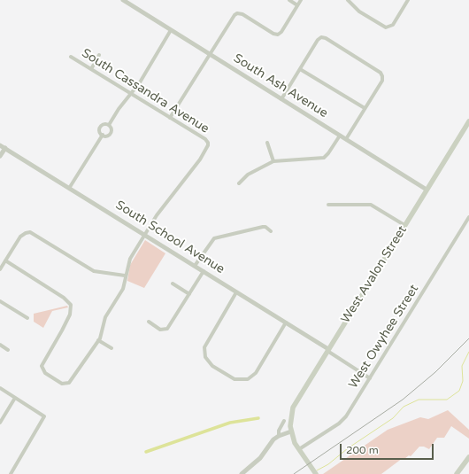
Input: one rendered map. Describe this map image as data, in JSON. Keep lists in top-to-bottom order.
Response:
{
  "streets": {
    "main road": ["West Avalon Street"],
    "street": [
      "South Ash Avenue",
      "South Cassandra Avenue",
      "South School Avenue",
      "West Owyhee Street"
    ]
  },
  "crossings": [
    ["South Ash Avenue", "West Avalon Street"],
    ["South Cassandra Avenue", "South School Avenue"],
    ["South School Avenue", "West Avalon Street"]
  ],
  "scale_bar": "200 m"
}
